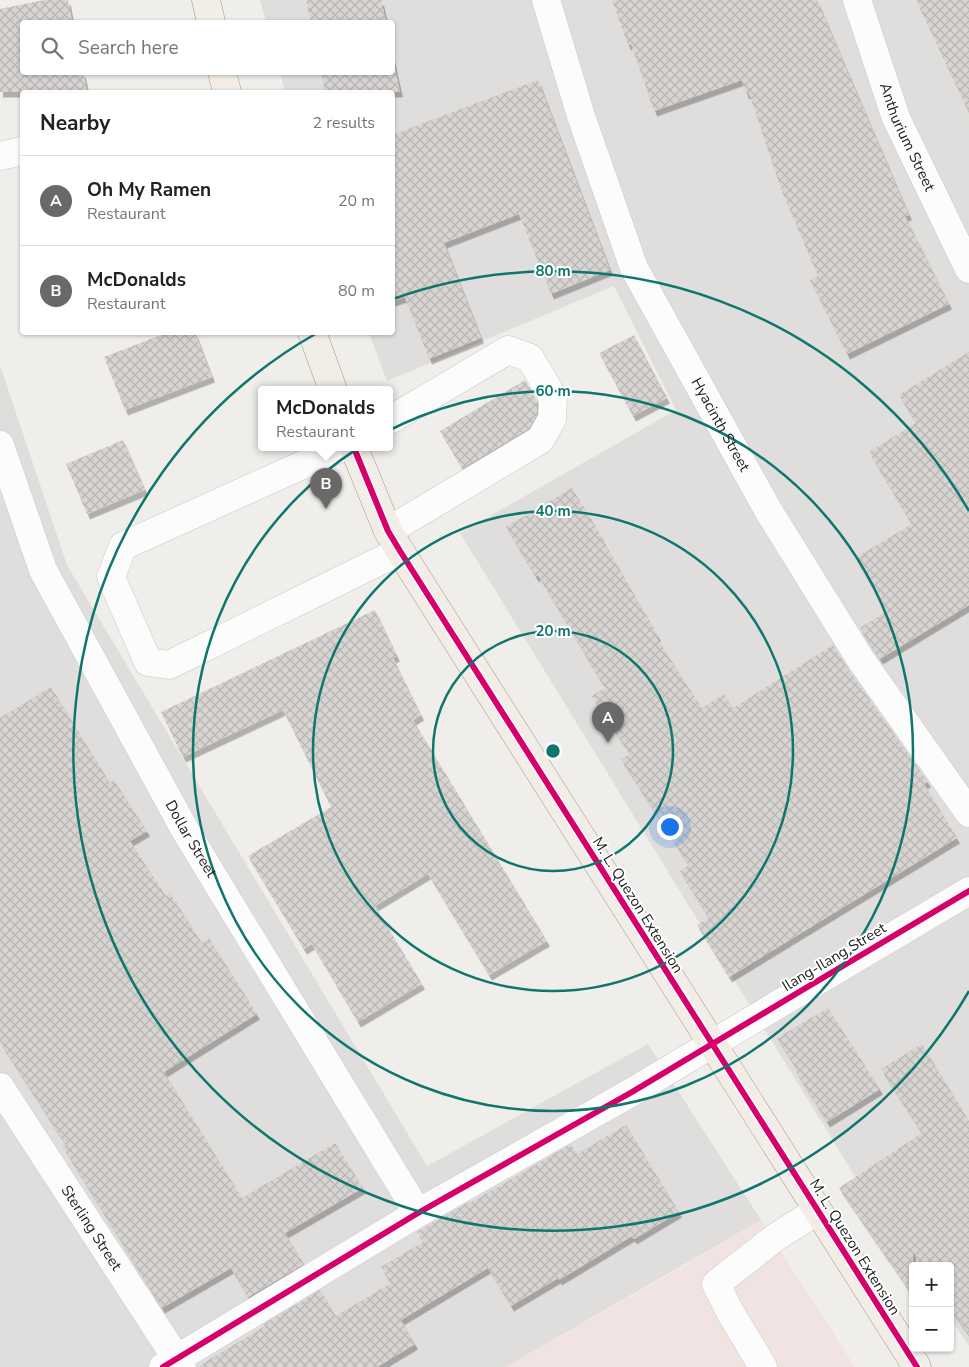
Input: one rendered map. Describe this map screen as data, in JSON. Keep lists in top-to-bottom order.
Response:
{
  "streets": {
    "main road": ["M. L. Quezon Extension"],
    "street": [
      "Anthurium Street",
      "Hyacinth Street",
      "Dollar Street",
      "Ilang-Ilang Street",
      "Sterling Street"
    ]
  },
  "crossings": [
    ["Dollar Street", "Ilang-Ilang Street"],
    ["M. L. Quezon Extension", "Ilang-Ilang Street"],
    ["Ilang-Ilang Street", "Sterling Street"]
  ],
  "page": {
    "search": "Search here",
    "heading": ["Nearby", "2 results"],
    "list": [
      {
        "mark": "A",
        "name": "Oh My Ramen",
        "note": "Restaurant",
        "value": "20 m"
      },
      {
        "mark": "B",
        "name": "McDonalds",
        "note": "Restaurant",
        "value": "80 m"
      }
    ],
    "popup": ["McDonalds", "Restaurant"],
    "pins": ["B", "A"],
    "map_buttons": ["+", "−"]
  },
  "rings": [
    "80 m",
    "60 m",
    "40 m",
    "20 m"
  ]
}
